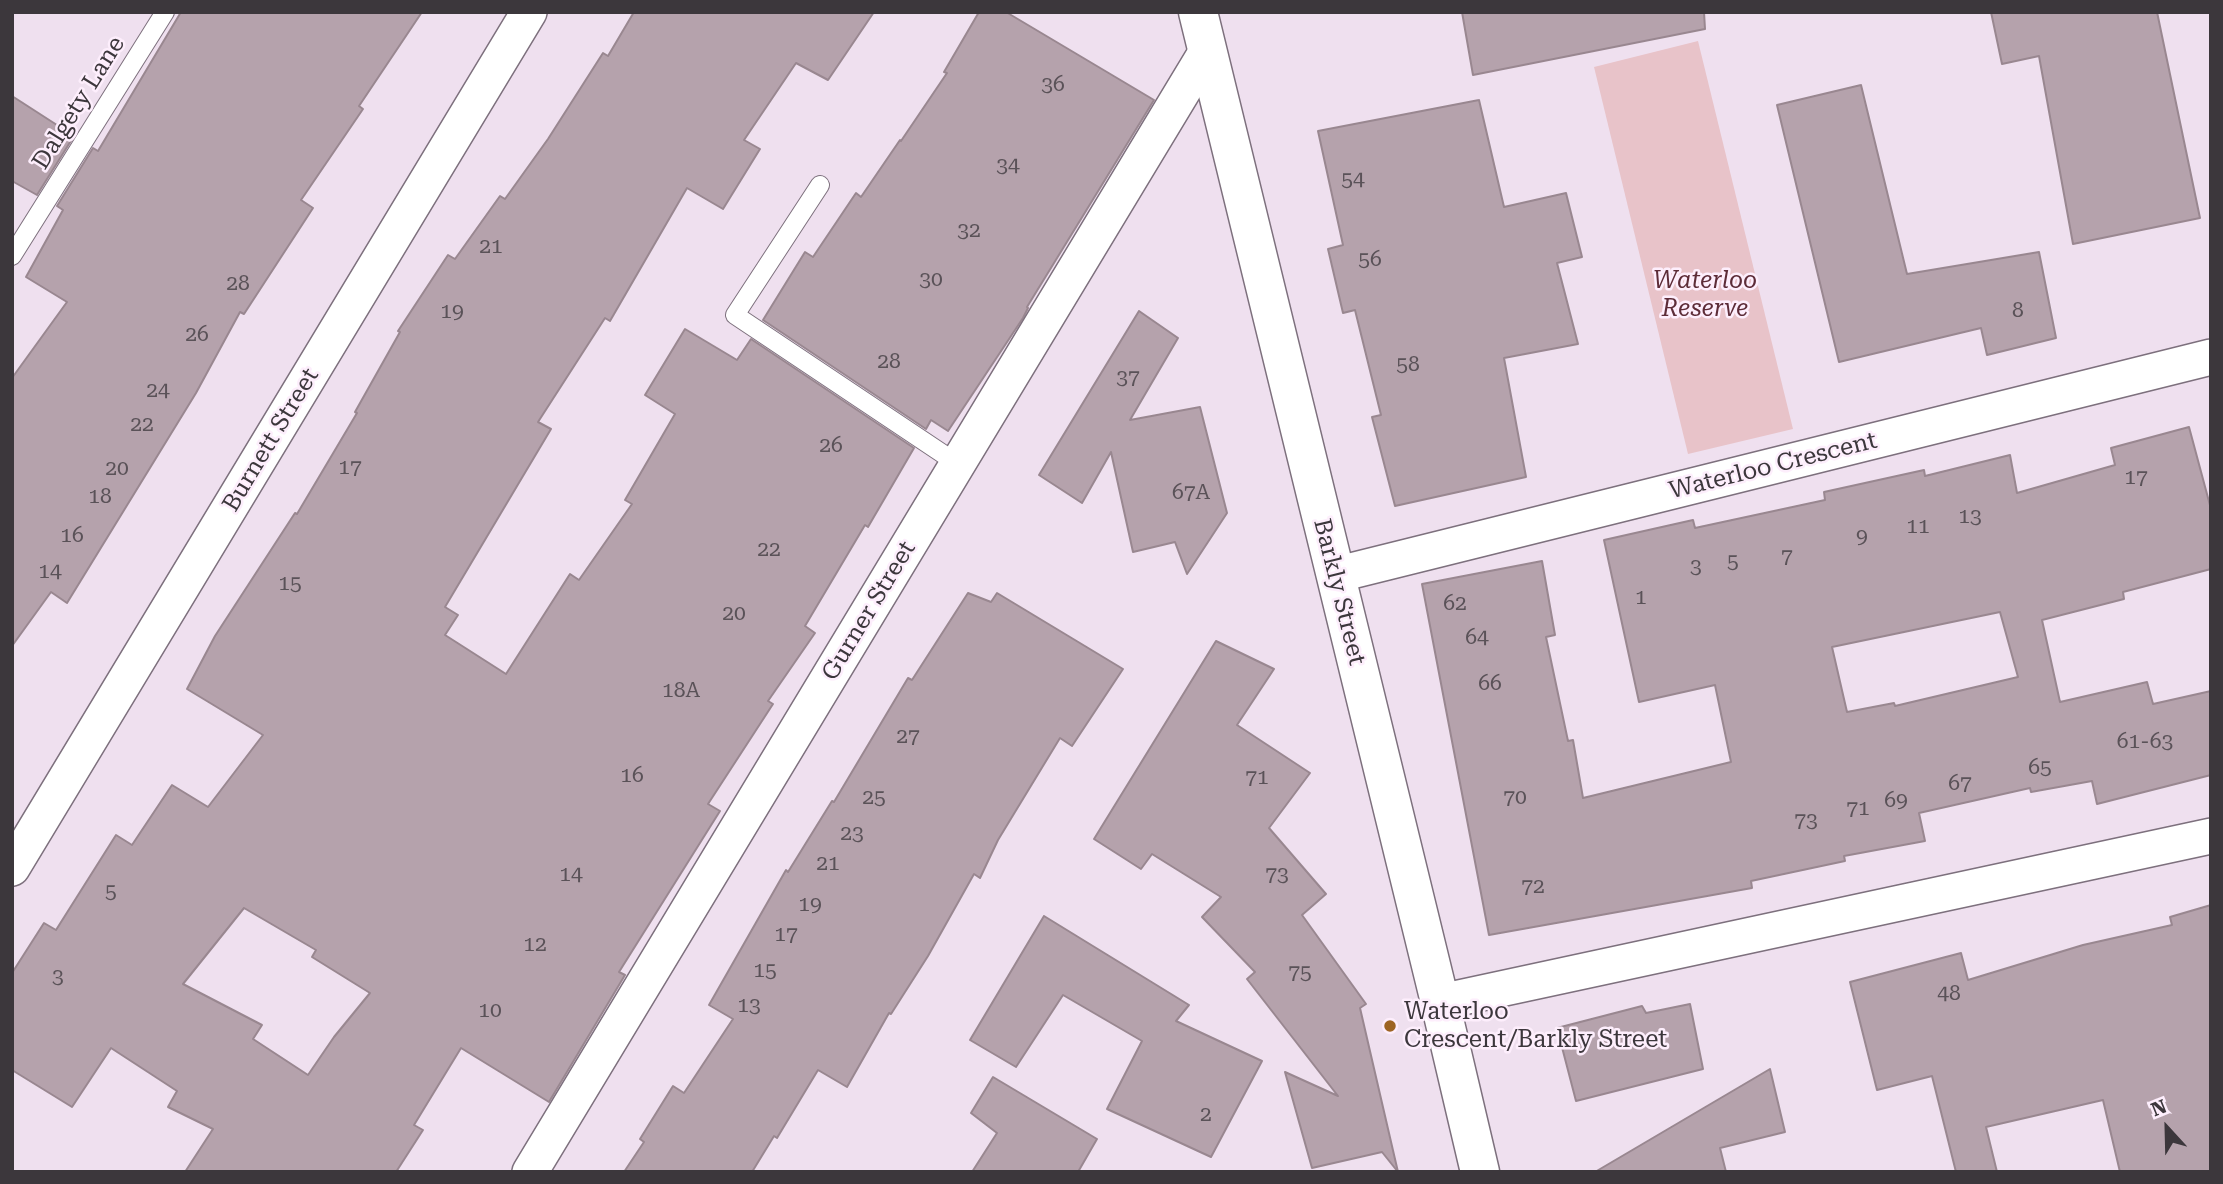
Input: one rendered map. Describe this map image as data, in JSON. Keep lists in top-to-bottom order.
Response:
{
  "streets": {
    "main road": ["Barkly Street"],
    "street": ["Burnett Street", "Waterloo Crescent", "Gurner Street"],
    "lane": ["Dalgety Lane"]
  },
  "crossings": [
    ["Waterloo Crescent", "Barkly Street"],
    ["Barkly Street", "Gurner Street"]
  ],
  "parks": ["Waterloo Reserve"],
  "places": ["Waterloo Crescent/Barkly Street"],
  "house_numbers": [
    "36",
    "34",
    "54",
    "32",
    "21",
    "56",
    "30",
    "28",
    "8",
    "19",
    "26",
    "28",
    "58",
    "37",
    "24",
    "22",
    "26",
    "17",
    "20",
    "17",
    "67A",
    "18",
    "13",
    "11",
    "16",
    "9",
    "22",
    "7",
    "5",
    "3",
    "14",
    "15",
    "1",
    "62",
    "20",
    "64",
    "66",
    "18A",
    "27",
    "61-63",
    "65",
    "16",
    "71",
    "67",
    "25",
    "70",
    "69",
    "71",
    "73",
    "23",
    "21",
    "14",
    "73",
    "72",
    "5",
    "19",
    "17",
    "12",
    "15",
    "75",
    "3",
    "48",
    "13",
    "10",
    "2"
  ],
  "north": "top"
}
